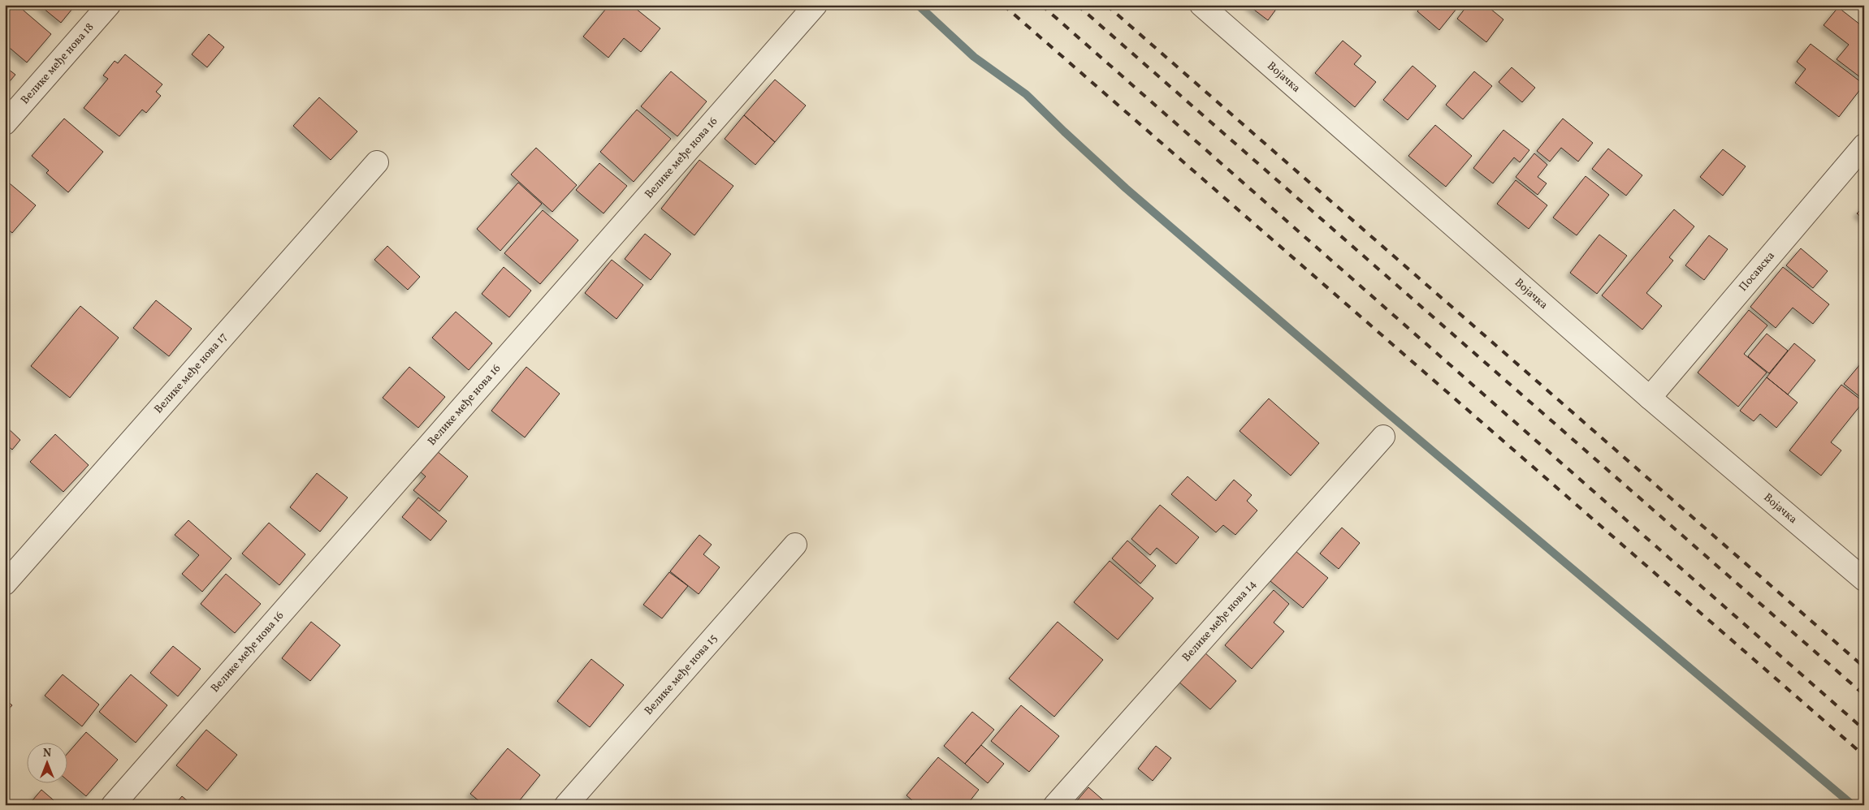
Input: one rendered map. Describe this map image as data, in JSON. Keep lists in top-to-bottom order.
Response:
{
  "streets": {
    "street": [
      "Велике међе нова 18",
      "Војачка",
      "Велике међе нова 16",
      "Посавска",
      "Велике међе нова 17",
      "Велике међе нова 14",
      "Велике међе нова 15"
    ]
  },
  "crossings": [
    ["Војачка", "Посавска"]
  ],
  "north": "top"
}
